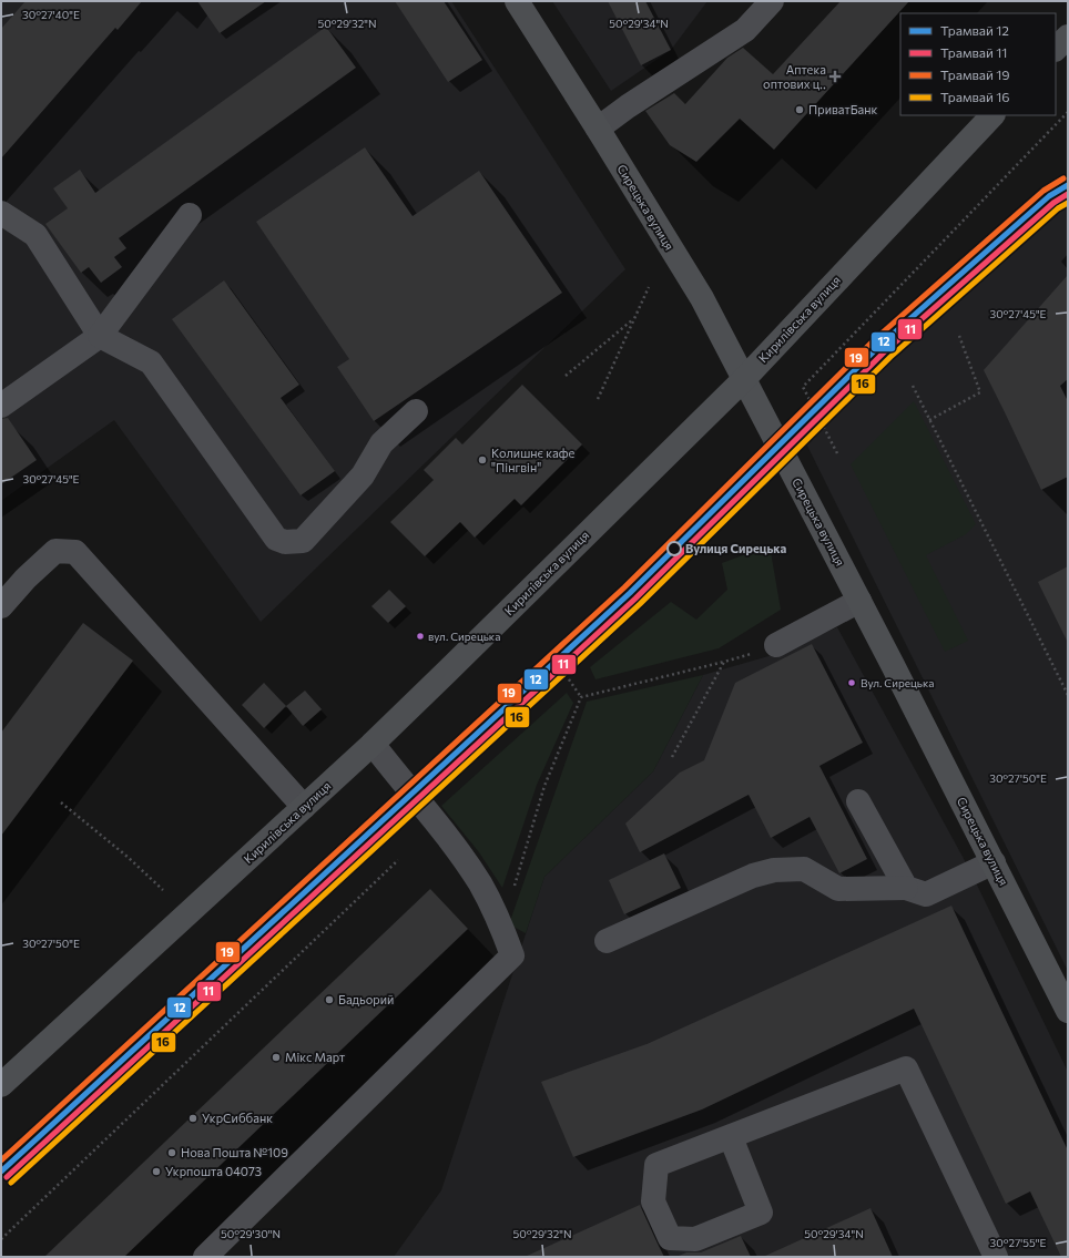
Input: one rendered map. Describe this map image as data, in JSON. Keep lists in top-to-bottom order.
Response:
{
  "streets": {
    "main road": ["Сирецька вулиця", "Кирилівська вулиця"]
  },
  "crossings": [
    ["Сирецька вулиця", "Кирилівська вулиця"]
  ],
  "places": {
    "health": ["Аптека оптових ц‥"],
    "other": [
      "ПриватБанк",
      "Колишнє кафе \"Пінгвін\"",
      "Вулиця Сирецька",
      "вул. Сирецька",
      "Вул. Сирецька",
      "Бадьорий",
      "Мікс Март",
      "УкрСиббанк",
      "Нова Пошта №109",
      "Укрпошта 04073"
    ]
  },
  "lines": [
    "tram line 19",
    "tram line 12",
    "tram line 11",
    "tram line 16"
  ],
  "legend": [
    "Трамвай 12",
    "Трамвай 11",
    "Трамвай 19",
    "Трамвай 16"
  ],
  "coordinates": [
    "30°27'40\"E",
    "50°29'32\"N",
    "50°29'34\"N",
    "30°27'45\"E",
    "30°27'50\"E",
    "50°29'30\"N",
    "30°27'55\"E"
  ]
}
